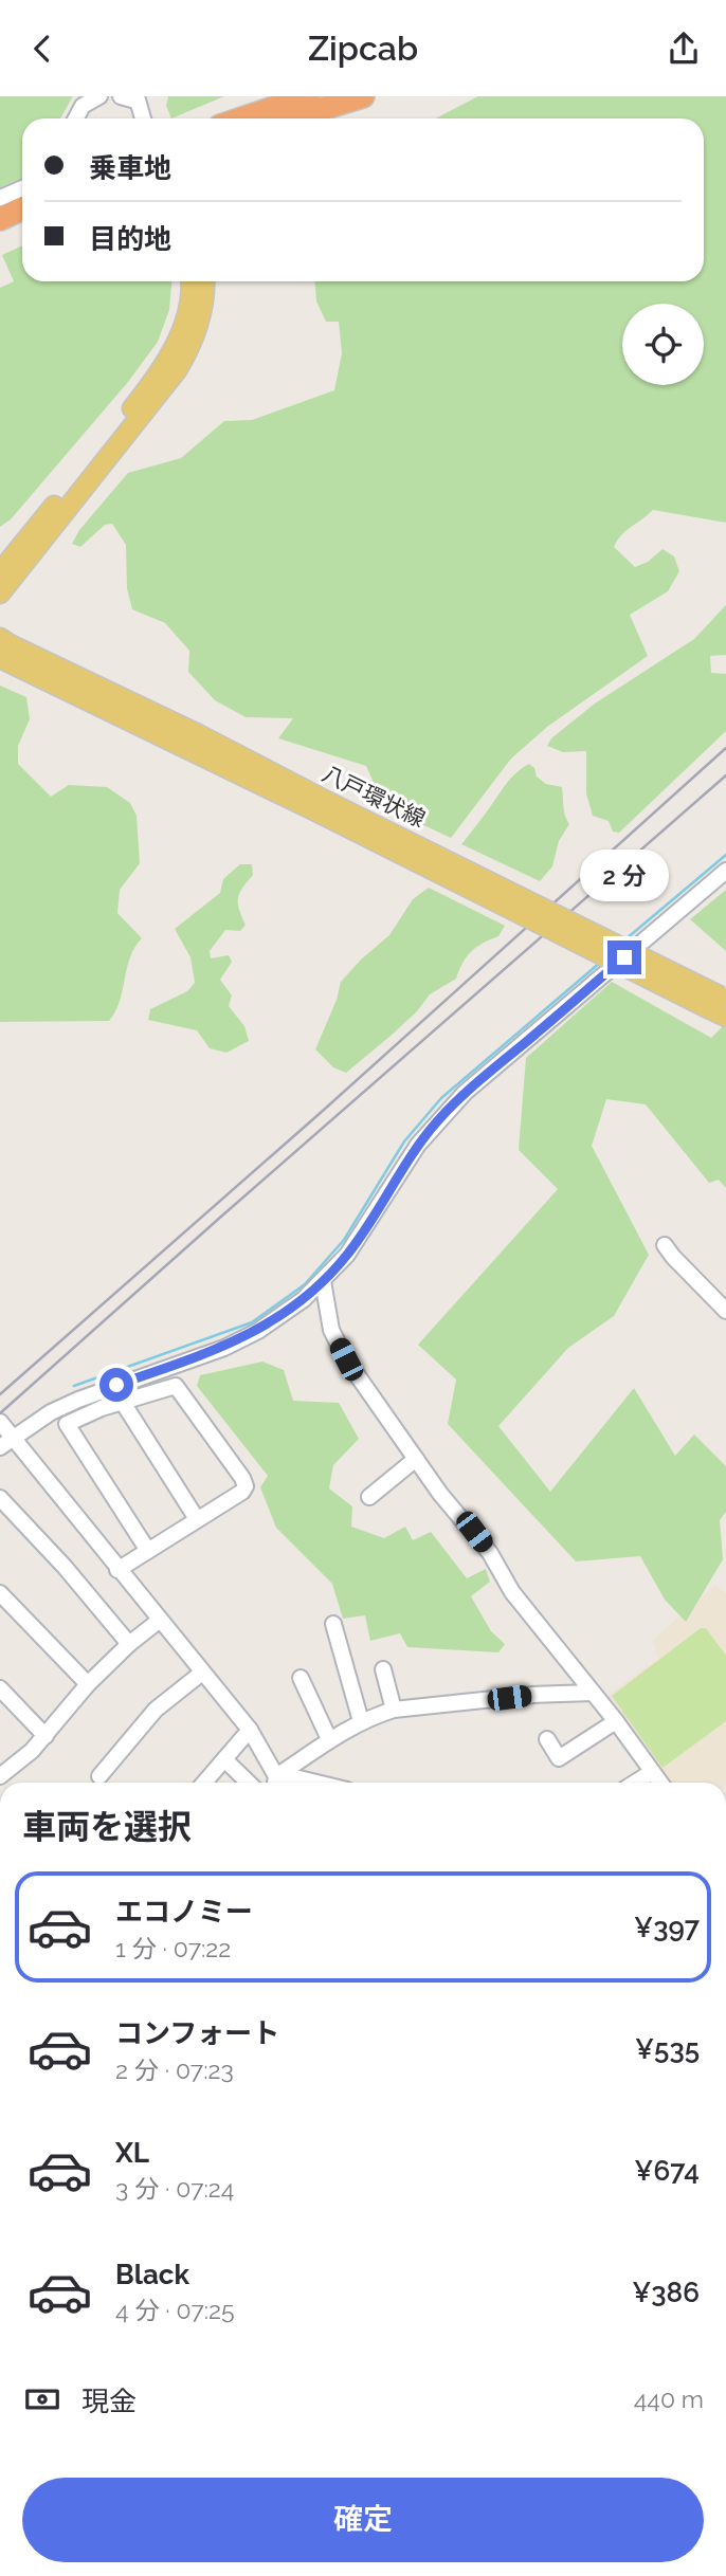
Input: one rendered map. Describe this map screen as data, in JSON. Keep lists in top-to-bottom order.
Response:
{
  "streets": {
    "main road": ["八戸環状線"]
  },
  "page": {
    "header": "Zipcab",
    "banner": ["乗車地", "目的地"],
    "bubble": "2 分",
    "heading": "車両を選択",
    "list": [
      {
        "name": "エコノミー",
        "note": "1 分 · 07:22",
        "value": "¥397"
      },
      {
        "name": "コンフォート",
        "note": "2 分 · 07:23",
        "value": "¥535"
      },
      {
        "name": "XL",
        "note": "3 分 · 07:24",
        "value": "¥674"
      },
      {
        "name": "Black",
        "note": "4 分 · 07:25",
        "value": "¥386"
      }
    ],
    "pay": ["現金", "440 m"],
    "buttons": "確定"
  }
}
